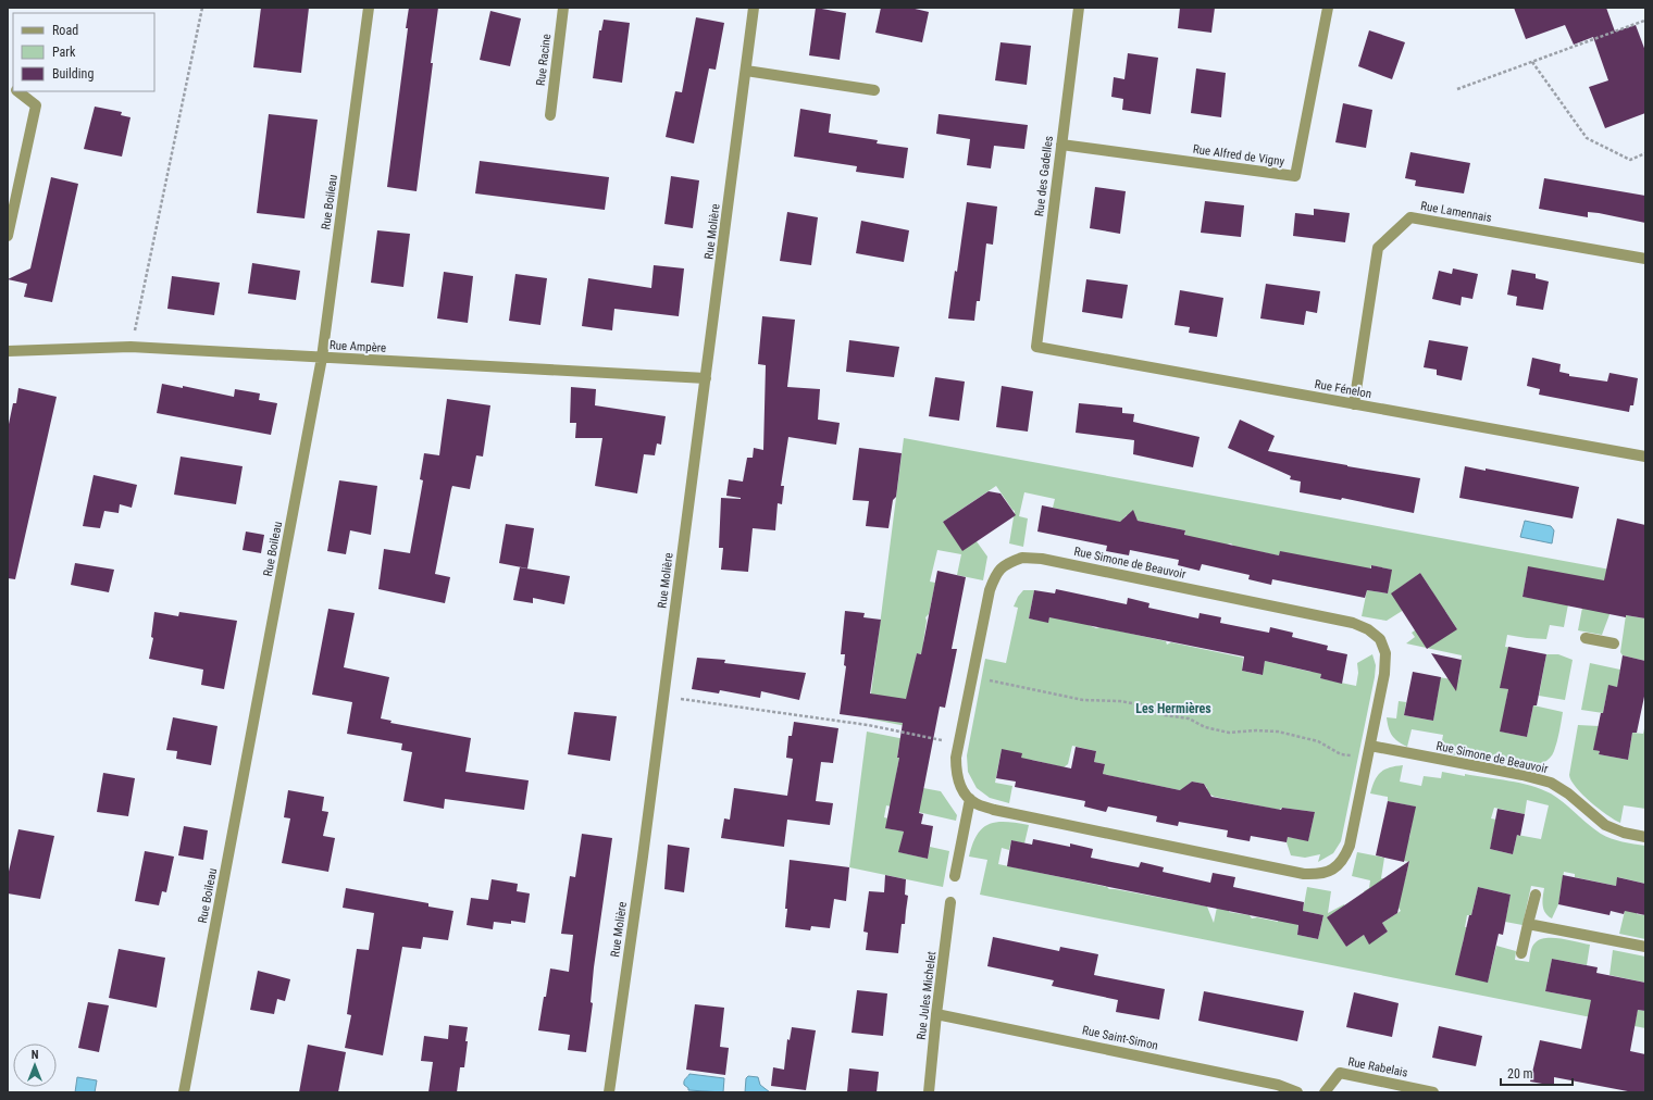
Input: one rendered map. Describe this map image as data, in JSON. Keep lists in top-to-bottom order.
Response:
{
  "streets": {
    "street": [
      "Rue Racine",
      "Rue Alfred de Vigny",
      "Rue des Gadelles",
      "Rue Boileau",
      "Rue Lamennais",
      "Rue Molière",
      "Rue Ampère",
      "Rue Fénelon",
      "Rue Simone de Beauvoir",
      "Rue Jules Michelet",
      "Rue Saint-Simon",
      "Rue Rabelais"
    ]
  },
  "crossings": [
    ["Rue Alfred de Vigny", "Rue des Gadelles"],
    ["Rue des Gadelles", "Rue Fénelon"],
    ["Rue Boileau", "Rue Ampère"],
    ["Rue Lamennais", "Rue Fénelon"],
    ["Rue Molière", "Rue Ampère"],
    ["Rue Jules Michelet", "Rue Saint-Simon"]
  ],
  "districts": ["Les Hermières"],
  "legend": ["Road", "Park", "Building"],
  "scale_bar": "20 m",
  "north": "top"
}
